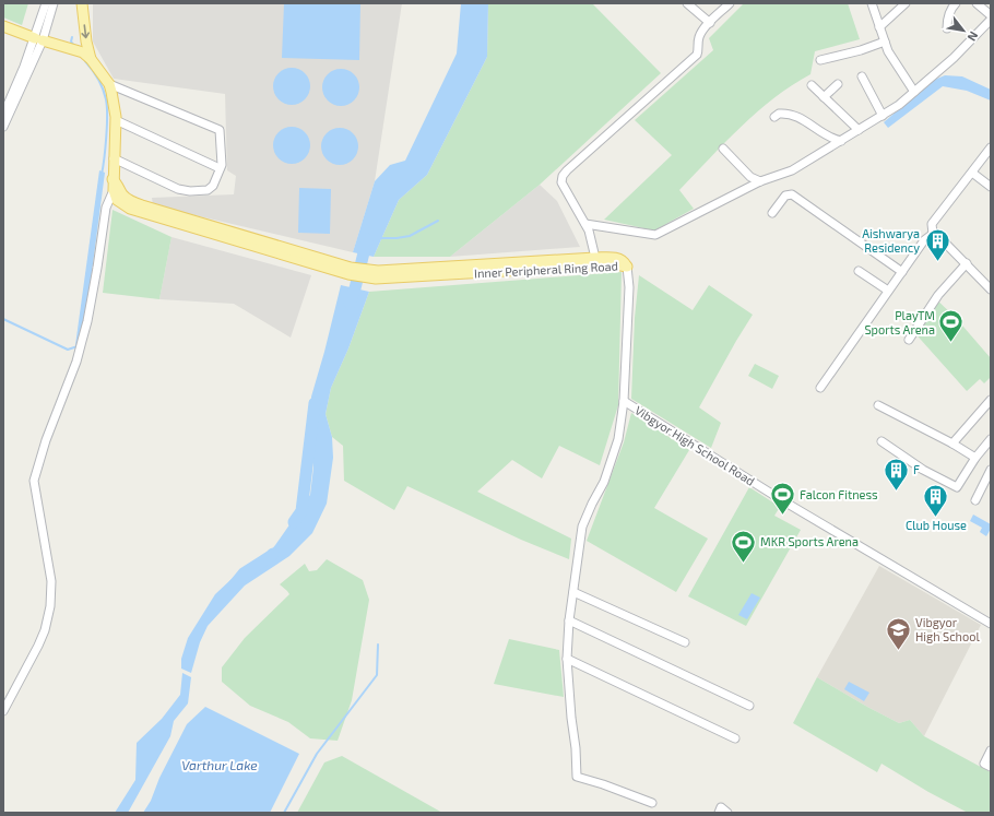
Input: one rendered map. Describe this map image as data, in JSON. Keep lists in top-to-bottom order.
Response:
{
  "streets": {
    "main road": ["Inner Peripheral Ring Road"],
    "street": ["Vibgyor High School Road"]
  },
  "water": ["Varthur Lake"],
  "places": {
    "building": ["Aishwarya Residency", "F", "Club House"],
    "sports": ["PlayTM Sports Arena", "Falcon Fitness", "MKR Sports Arena"],
    "school or university": ["Vibgyor High School"]
  },
  "north": "bottom right"
}
